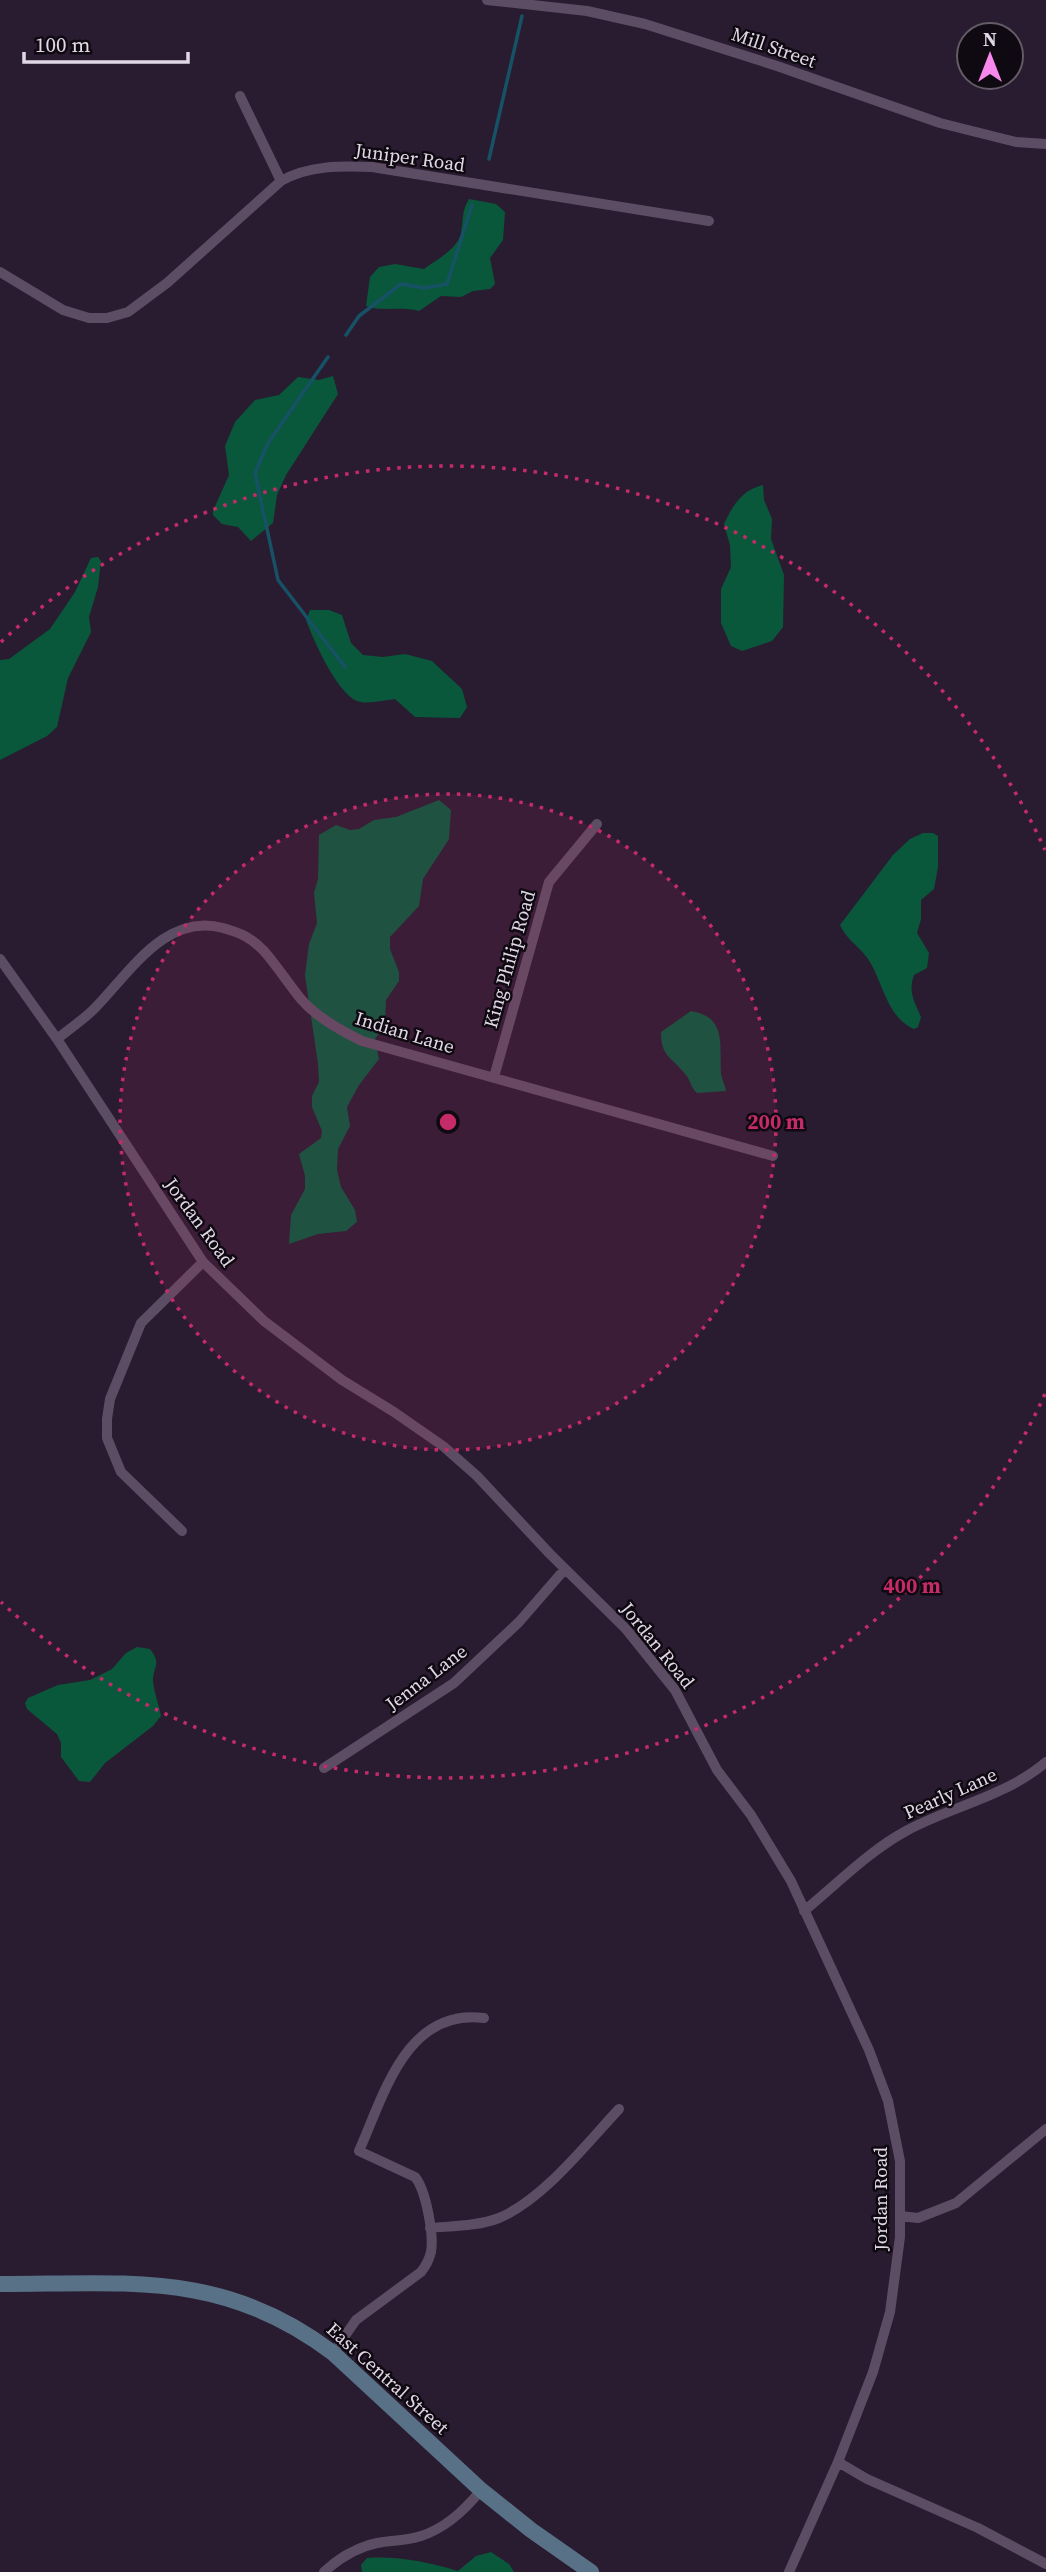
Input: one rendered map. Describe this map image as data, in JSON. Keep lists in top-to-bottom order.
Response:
{
  "streets": {
    "main road": ["East Central Street"],
    "street": [
      "Mill Street",
      "Juniper Road",
      "King Philip Road",
      "Indian Lane",
      "Jordan Road",
      "Jenna Lane",
      "Pearly Lane"
    ]
  },
  "crossings": [
    ["King Philip Road", "Indian Lane"],
    ["Indian Lane", "Jordan Road"],
    ["Jordan Road", "Jenna Lane"],
    ["Jordan Road", "Pearly Lane"]
  ],
  "scale_bar": "100 m",
  "north": "top",
  "rings": ["200 m", "400 m"]
}
